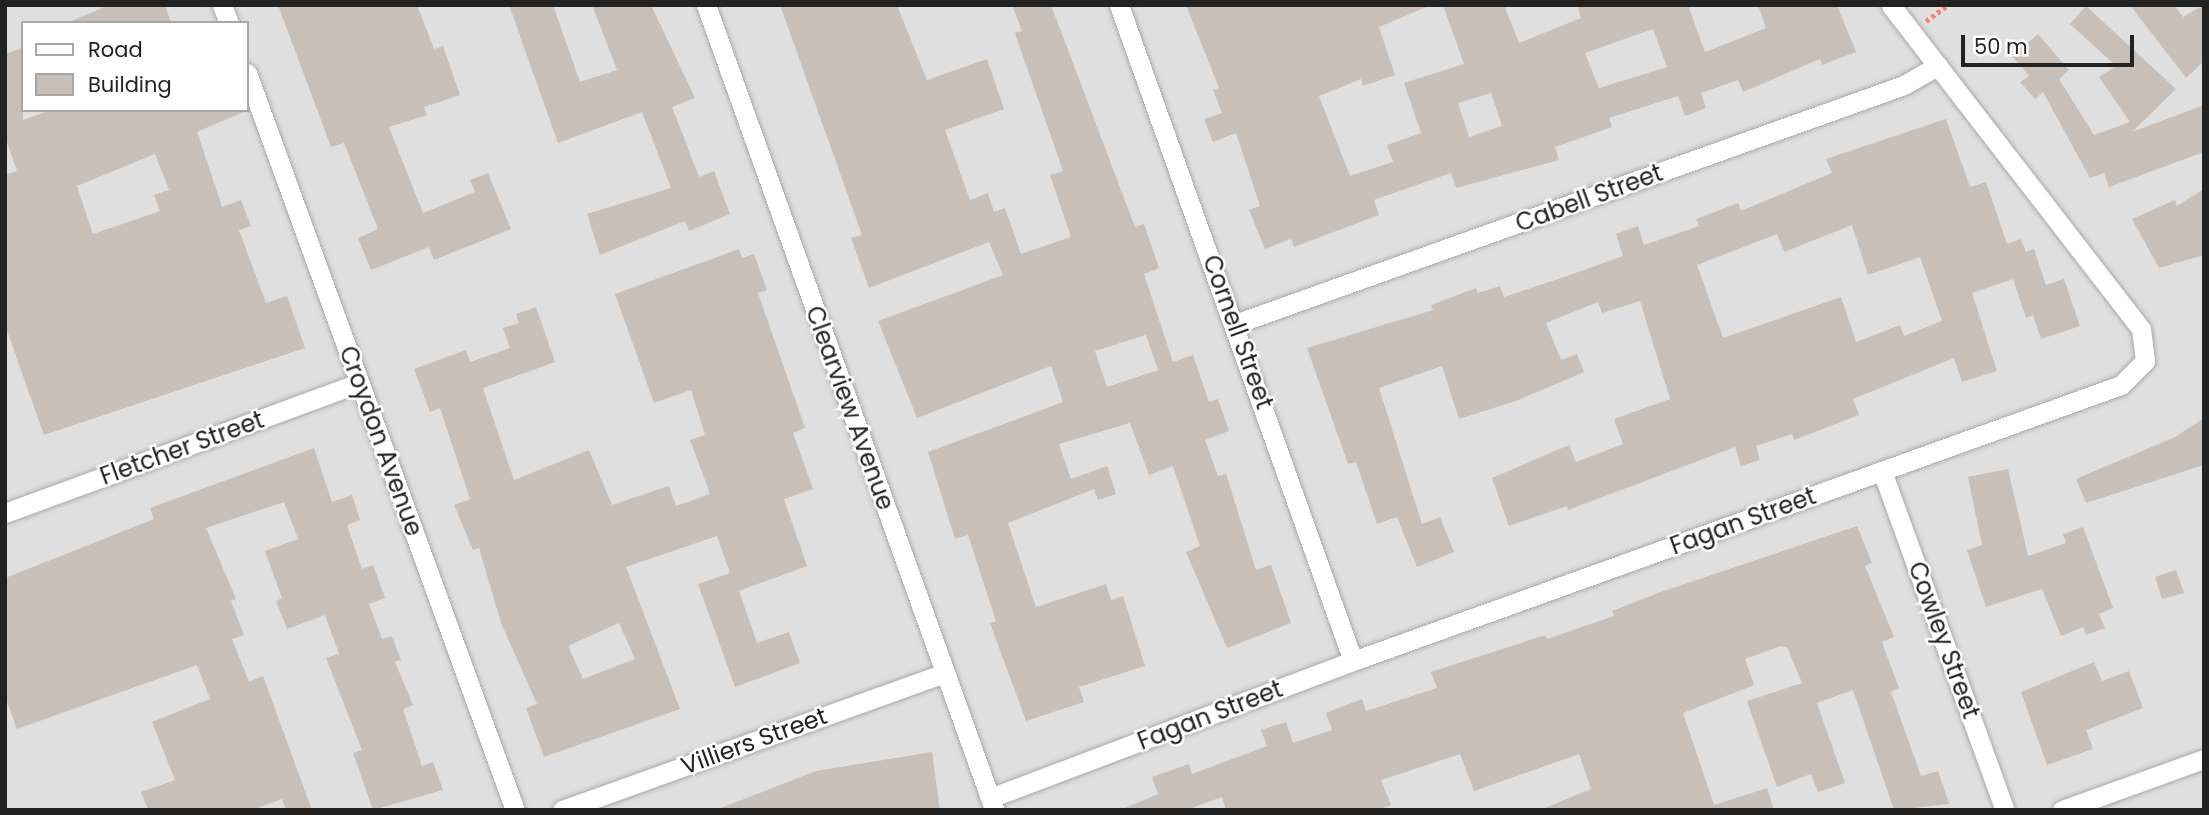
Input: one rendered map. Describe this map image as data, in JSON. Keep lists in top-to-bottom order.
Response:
{
  "streets": {
    "street": [
      "Cabell Street",
      "Cornell Street",
      "Clearview Avenue",
      "Croydon Avenue",
      "Fletcher Street",
      "Fagan Street",
      "Cowley Street",
      "Villiers Street"
    ]
  },
  "crossings": [
    ["Cabell Street", "Cornell Street"],
    ["Cabell Street", "Fagan Street"],
    ["Cornell Street", "Fagan Street"],
    ["Clearview Avenue", "Fagan Street"],
    ["Clearview Avenue", "Villiers Street"],
    ["Croydon Avenue", "Fletcher Street"],
    ["Fagan Street", "Cowley Street"]
  ],
  "legend": ["Road", "Building"],
  "scale_bar": "50 m"
}
